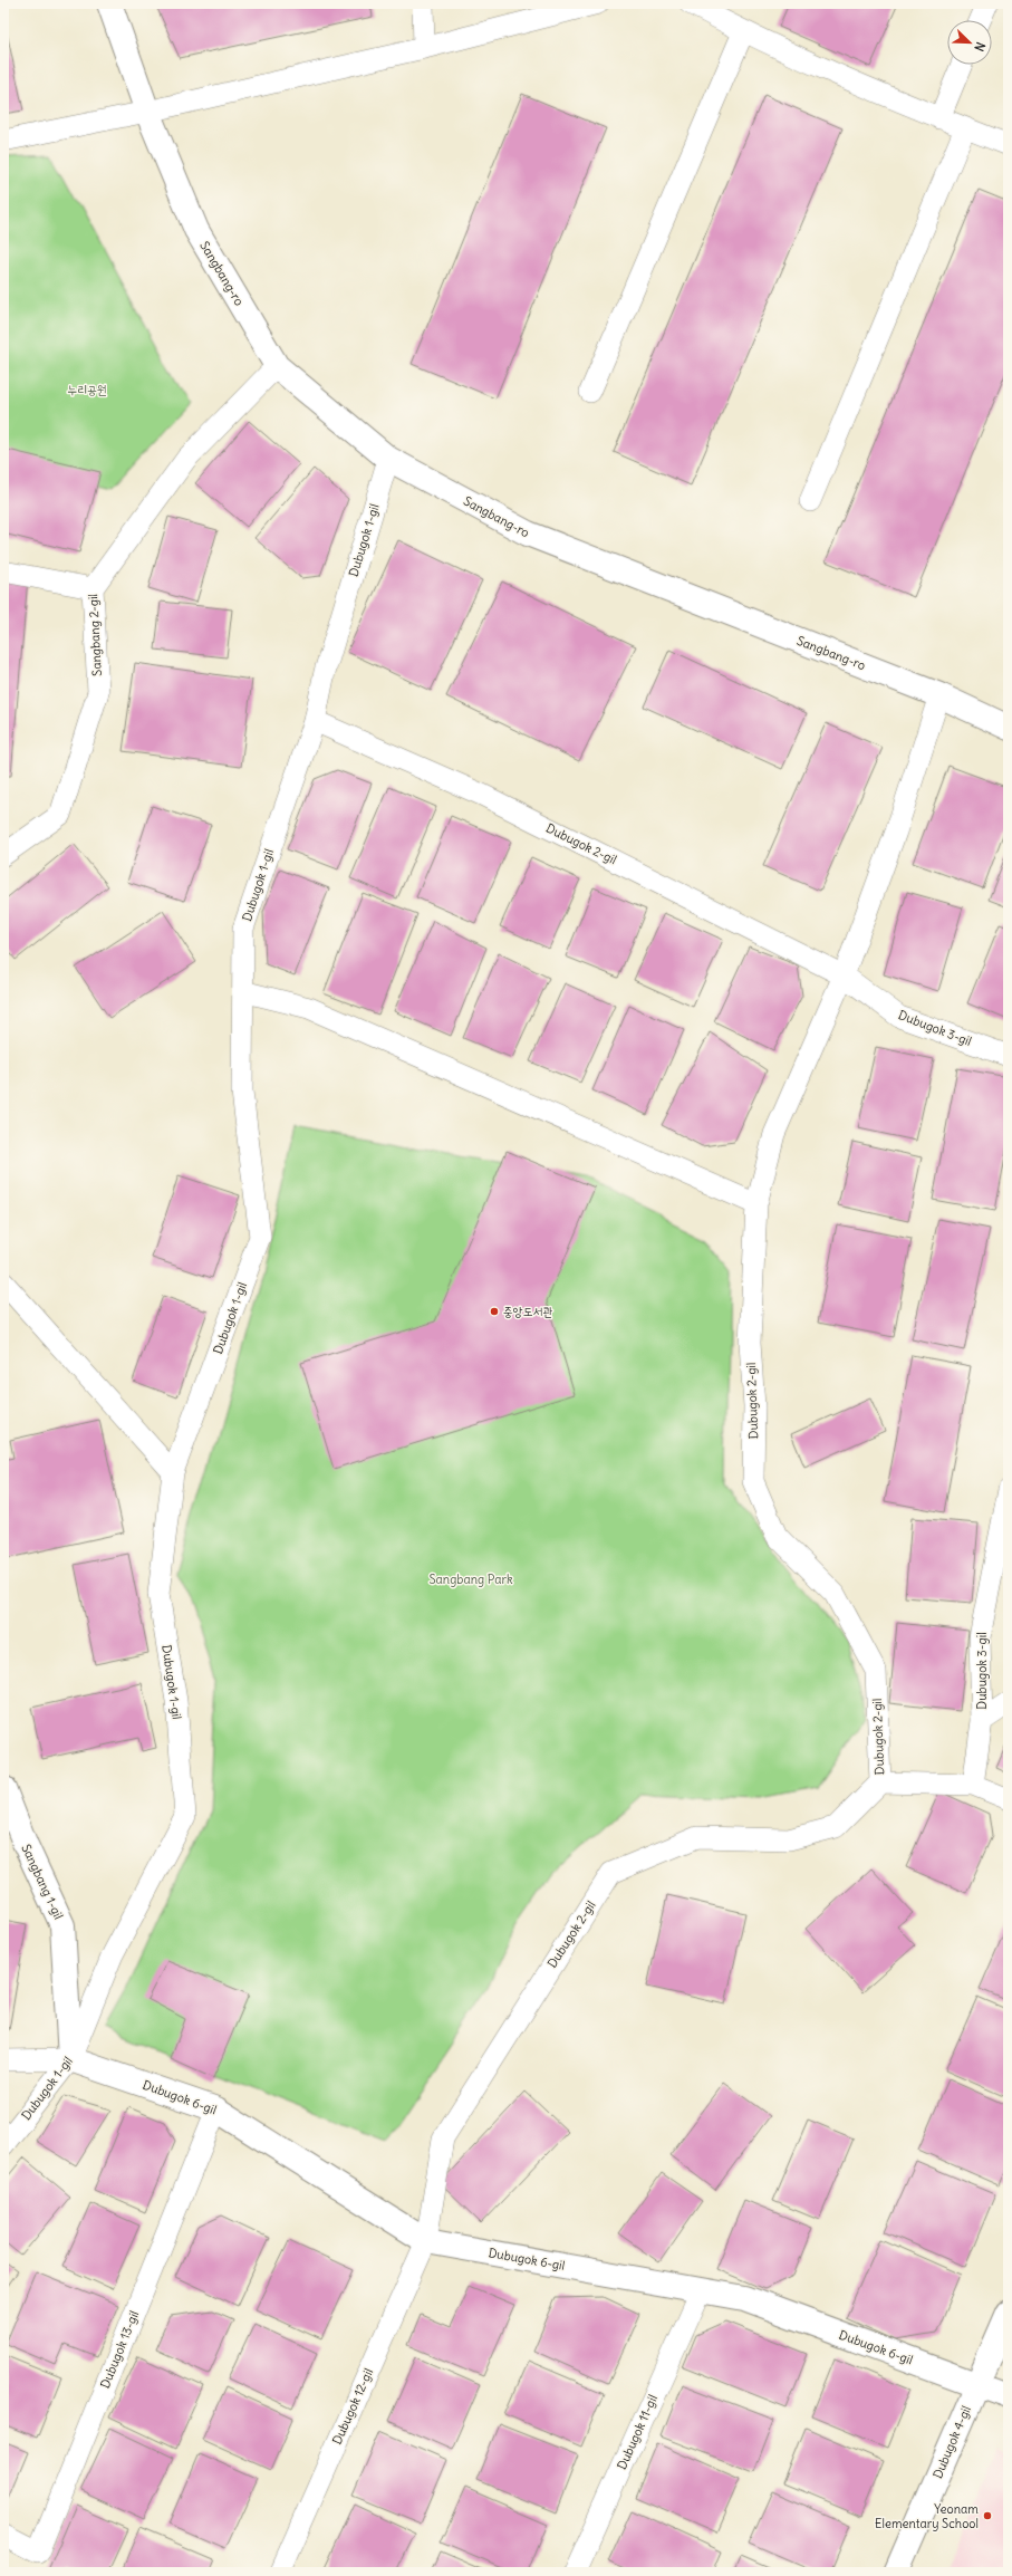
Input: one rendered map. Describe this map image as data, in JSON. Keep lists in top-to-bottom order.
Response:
{
  "streets": {
    "street": [
      "Sangbang-ro",
      "Sangbang 1-gil",
      "Dubugok 6-gil",
      "Dubugok 4-gil"
    ],
    "lane": [
      "Dubugok 1-gil",
      "Sangbang 2-gil",
      "Dubugok 2-gil",
      "Dubugok 3-gil",
      "Dubugok 13-gil",
      "Dubugok 12-gil",
      "Dubugok 11-gil"
    ]
  },
  "crossings": [
    ["Sangbang-ro", "Dubugok 1-gil"],
    ["Sangbang-ro", "Sangbang 2-gil"],
    ["Sangbang-ro", "Dubugok 2-gil"],
    ["Dubugok 1-gil", "Dubugok 2-gil"],
    ["Dubugok 1-gil", "Sangbang 1-gil"],
    ["Dubugok 1-gil", "Dubugok 6-gil"],
    ["Dubugok 2-gil", "Dubugok 3-gil"],
    ["Dubugok 2-gil", "Dubugok 6-gil"],
    ["Dubugok 2-gil", "Dubugok 12-gil"],
    ["Sangbang 1-gil", "Dubugok 6-gil"],
    ["Dubugok 6-gil", "Dubugok 13-gil"],
    ["Dubugok 6-gil", "Dubugok 12-gil"],
    ["Dubugok 6-gil", "Dubugok 11-gil"],
    ["Dubugok 6-gil", "Dubugok 4-gil"]
  ],
  "parks": ["누리공원", "Sangbang Park"],
  "places": ["중앙도서관", "Yeonam Elementary School"],
  "north": "bottom right"
}
